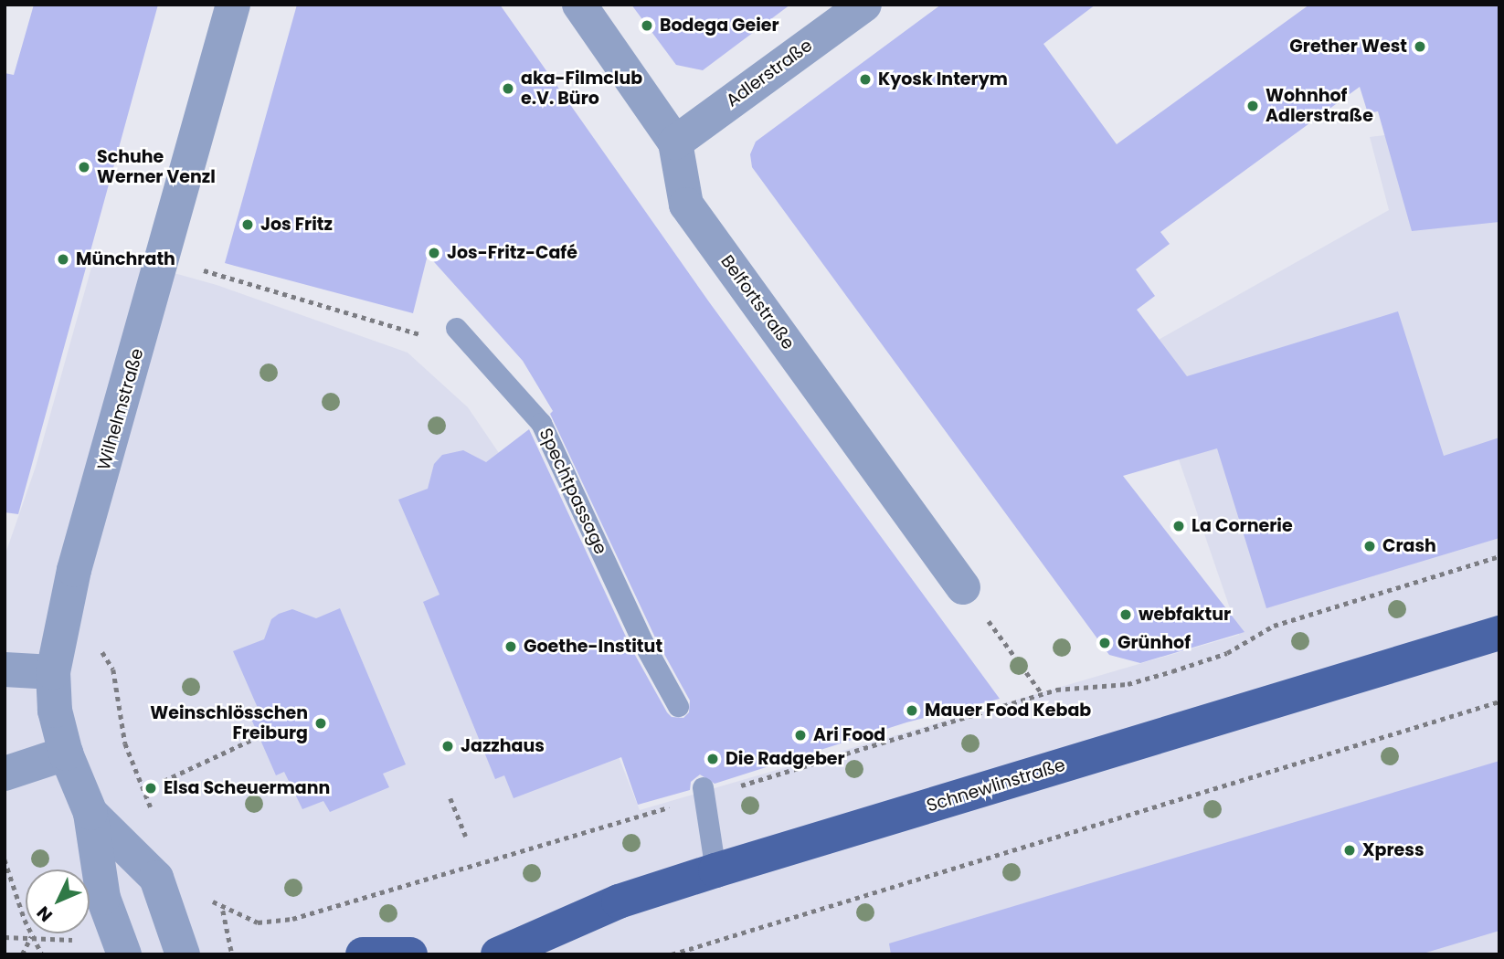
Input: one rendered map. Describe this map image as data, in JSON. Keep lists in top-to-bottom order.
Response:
{
  "streets": {
    "main road": ["Schnewlinstraße"],
    "street": ["Adlerstraße", "Belfortstraße", "Wilhelmstraße"],
    "lane": ["Spechtpassage"]
  },
  "crossings": [
    ["Adlerstraße", "Belfortstraße"]
  ],
  "places": [
    "Bodega Geier",
    "Grether West",
    "Kyosk Interym",
    "aka-Filmclub e.V. Büro",
    "Wohnhof Adlerstraße",
    "Schuhe Werner Venzl",
    "Jos Fritz",
    "Jos-Fritz-Café",
    "Münchrath",
    "La Cornerie",
    "Crash",
    "webfaktur",
    "Grünhof",
    "Goethe-Institut",
    "Mauer Food Kebab",
    "Weinschlösschen Freiburg",
    "Ari Food",
    "Jazzhaus",
    "Die Radgeber",
    "Elsa Scheuermann",
    "Xpress"
  ],
  "north": "bottom left"
}
